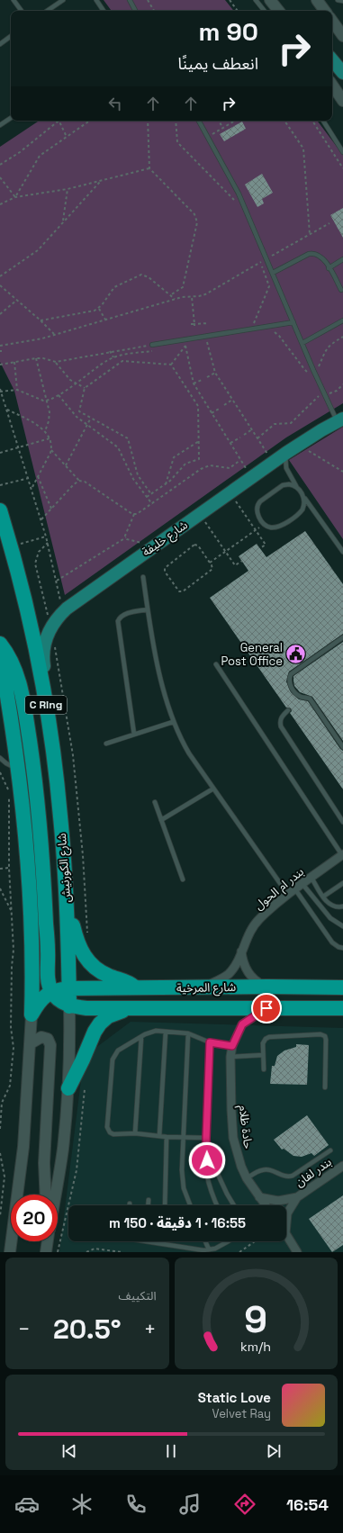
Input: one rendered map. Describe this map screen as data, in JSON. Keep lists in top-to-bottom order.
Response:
{
  "streets": {
    "highway": ["C Ring", "شارع الكورنيش", "شارع المرخية"],
    "main road": ["شارع خليفة"],
    "street": ["بندر ام الحول", "حادة ظلام", "بندر لفان"]
  },
  "crossings": [
    ["شارع خليفة", "شارع الكورنيش"],
    ["شارع الكورنيش", "شارع المرخية"],
    ["بندر ام الحول", "شارع المرخية"],
    ["شارع المرخية", "حادة ظلام"],
    ["حادة ظلام", "بندر لفان"]
  ],
  "places": {
    "public building": ["General Post Office"]
  },
  "page": {
    "turn": ["90 m", "انعطف يمينًا"],
    "limit": "20",
    "trip": "16:55 · 1 دقيقة · 150 m",
    "tile": "التكييف",
    "heat": ["−", "20.5°", "+"],
    "song": ["Static Love", "Velvet Ray"],
    "tabs": "16:54",
    "gauge": ["9", "km/h"]
  }
}
